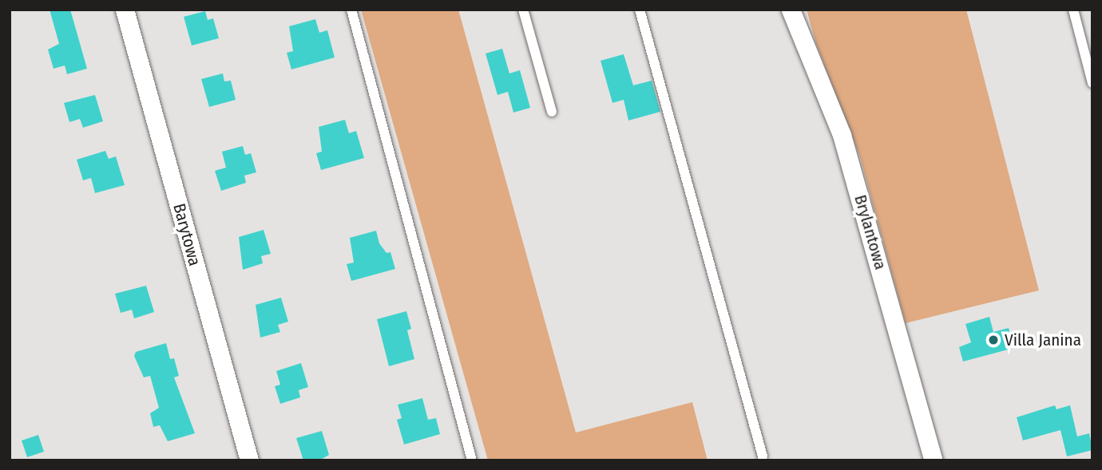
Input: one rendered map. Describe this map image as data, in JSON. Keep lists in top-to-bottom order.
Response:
{
  "streets": {
    "street": ["Brylantowa", "Barytowa"]
  },
  "places": ["Villa Janina"]
}
